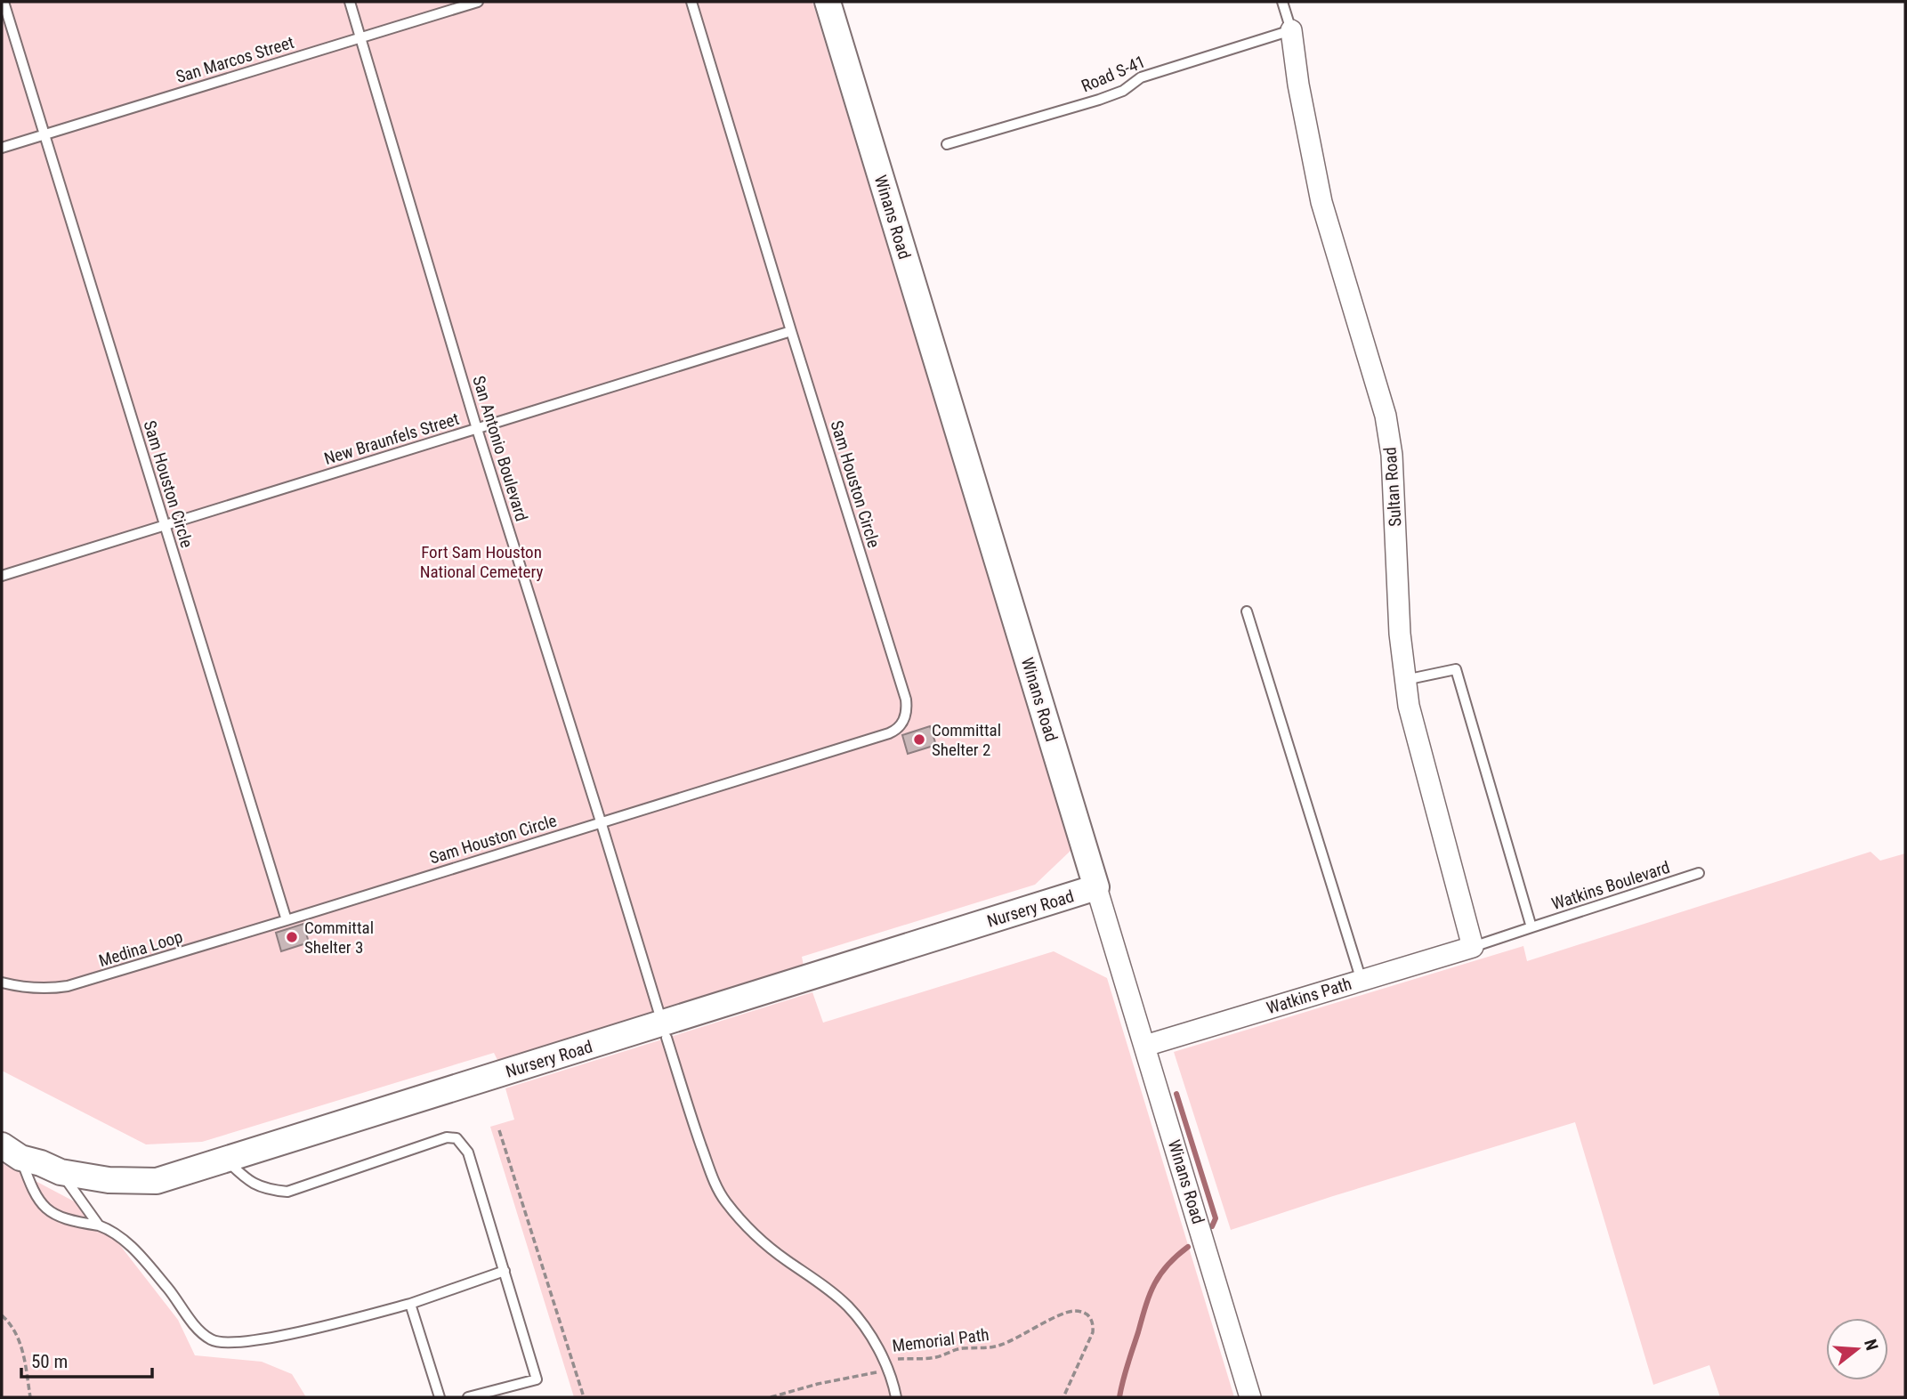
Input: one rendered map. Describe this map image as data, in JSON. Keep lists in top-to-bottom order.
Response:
{
  "streets": {
    "street": [
      "Winans Road",
      "Sultan Road",
      "Nursery Road",
      "Watkins Path"
    ],
    "lane": [
      "San Marcos Street",
      "Road S-41",
      "New Braunfels Street",
      "San Antonio Boulevard",
      "Sam Houston Circle",
      "Watkins Boulevard",
      "Medina Loop"
    ],
    "path": ["Memorial Path"]
  },
  "crossings": [
    ["San Marcos Street", "San Antonio Boulevard"],
    ["San Marcos Street", "Sam Houston Circle"],
    ["Road S-41", "Sultan Road"],
    ["Winans Road", "Nursery Road"],
    ["Winans Road", "Watkins Path"],
    ["New Braunfels Street", "San Antonio Boulevard"],
    ["New Braunfels Street", "Sam Houston Circle"],
    ["San Antonio Boulevard", "Sam Houston Circle"],
    ["Sam Houston Circle", "Medina Loop"],
    ["Sultan Road", "Watkins Boulevard"],
    ["Sultan Road", "Watkins Path"],
    ["Watkins Boulevard", "Watkins Path"]
  ],
  "parks": ["Fort Sam Houston National Cemetery"],
  "places": ["Committal Shelter 2", "Committal Shelter 3"],
  "scale_bar": "50 m",
  "north": "right"
}
